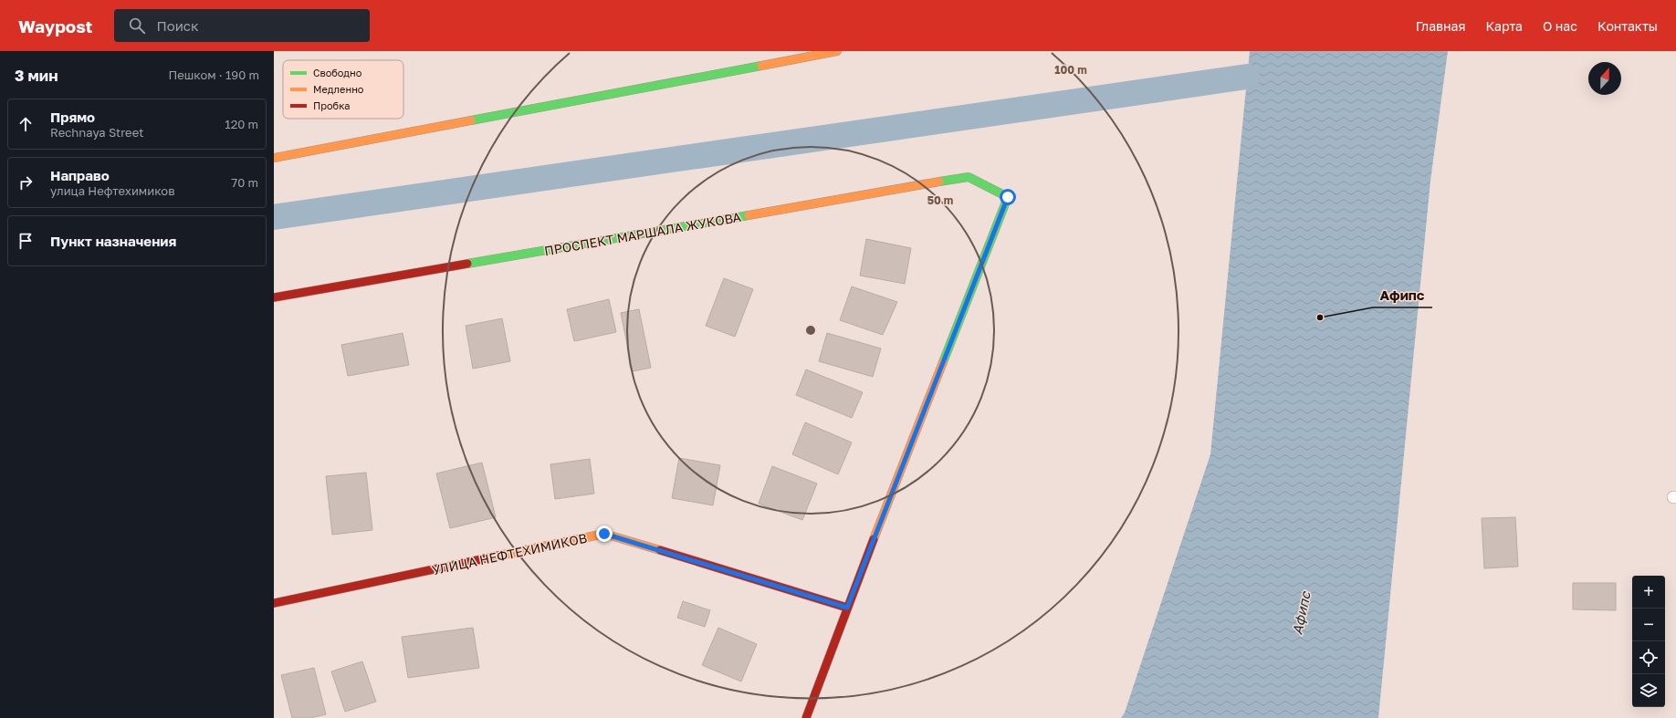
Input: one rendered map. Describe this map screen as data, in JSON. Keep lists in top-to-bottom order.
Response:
{
  "streets": {
    "street": ["ПРОСПЕКТ МАРШАЛА ЖУКОВА", "УЛИЦА НЕФТЕХИМИКОВ"]
  },
  "crossings": [
    ["ПРОСПЕКТ МАРШАЛА ЖУКОВА", "УЛИЦА НЕФТЕХИМИКОВ"]
  ],
  "water": ["Афипс"],
  "places": ["Афипс"],
  "legend": ["Свободно", "Медленно", "Пробка"],
  "north": "top",
  "page": {
    "header": "Waypost",
    "search": "Поиск",
    "nav": [
      "Главная",
      "Карта",
      "О нас",
      "Контакты"
    ],
    "heading": ["3 мин", "Пешком · 190 m"],
    "list": [
      ["Прямо", "Rechnaya Street", "120 m"],
      ["Направо", "улица Нефтехимиков", "70 m"],
      "Пункт назначения"
    ],
    "map_buttons": ["+", "−"]
  },
  "rings": ["100 m", "50 m"]
}
